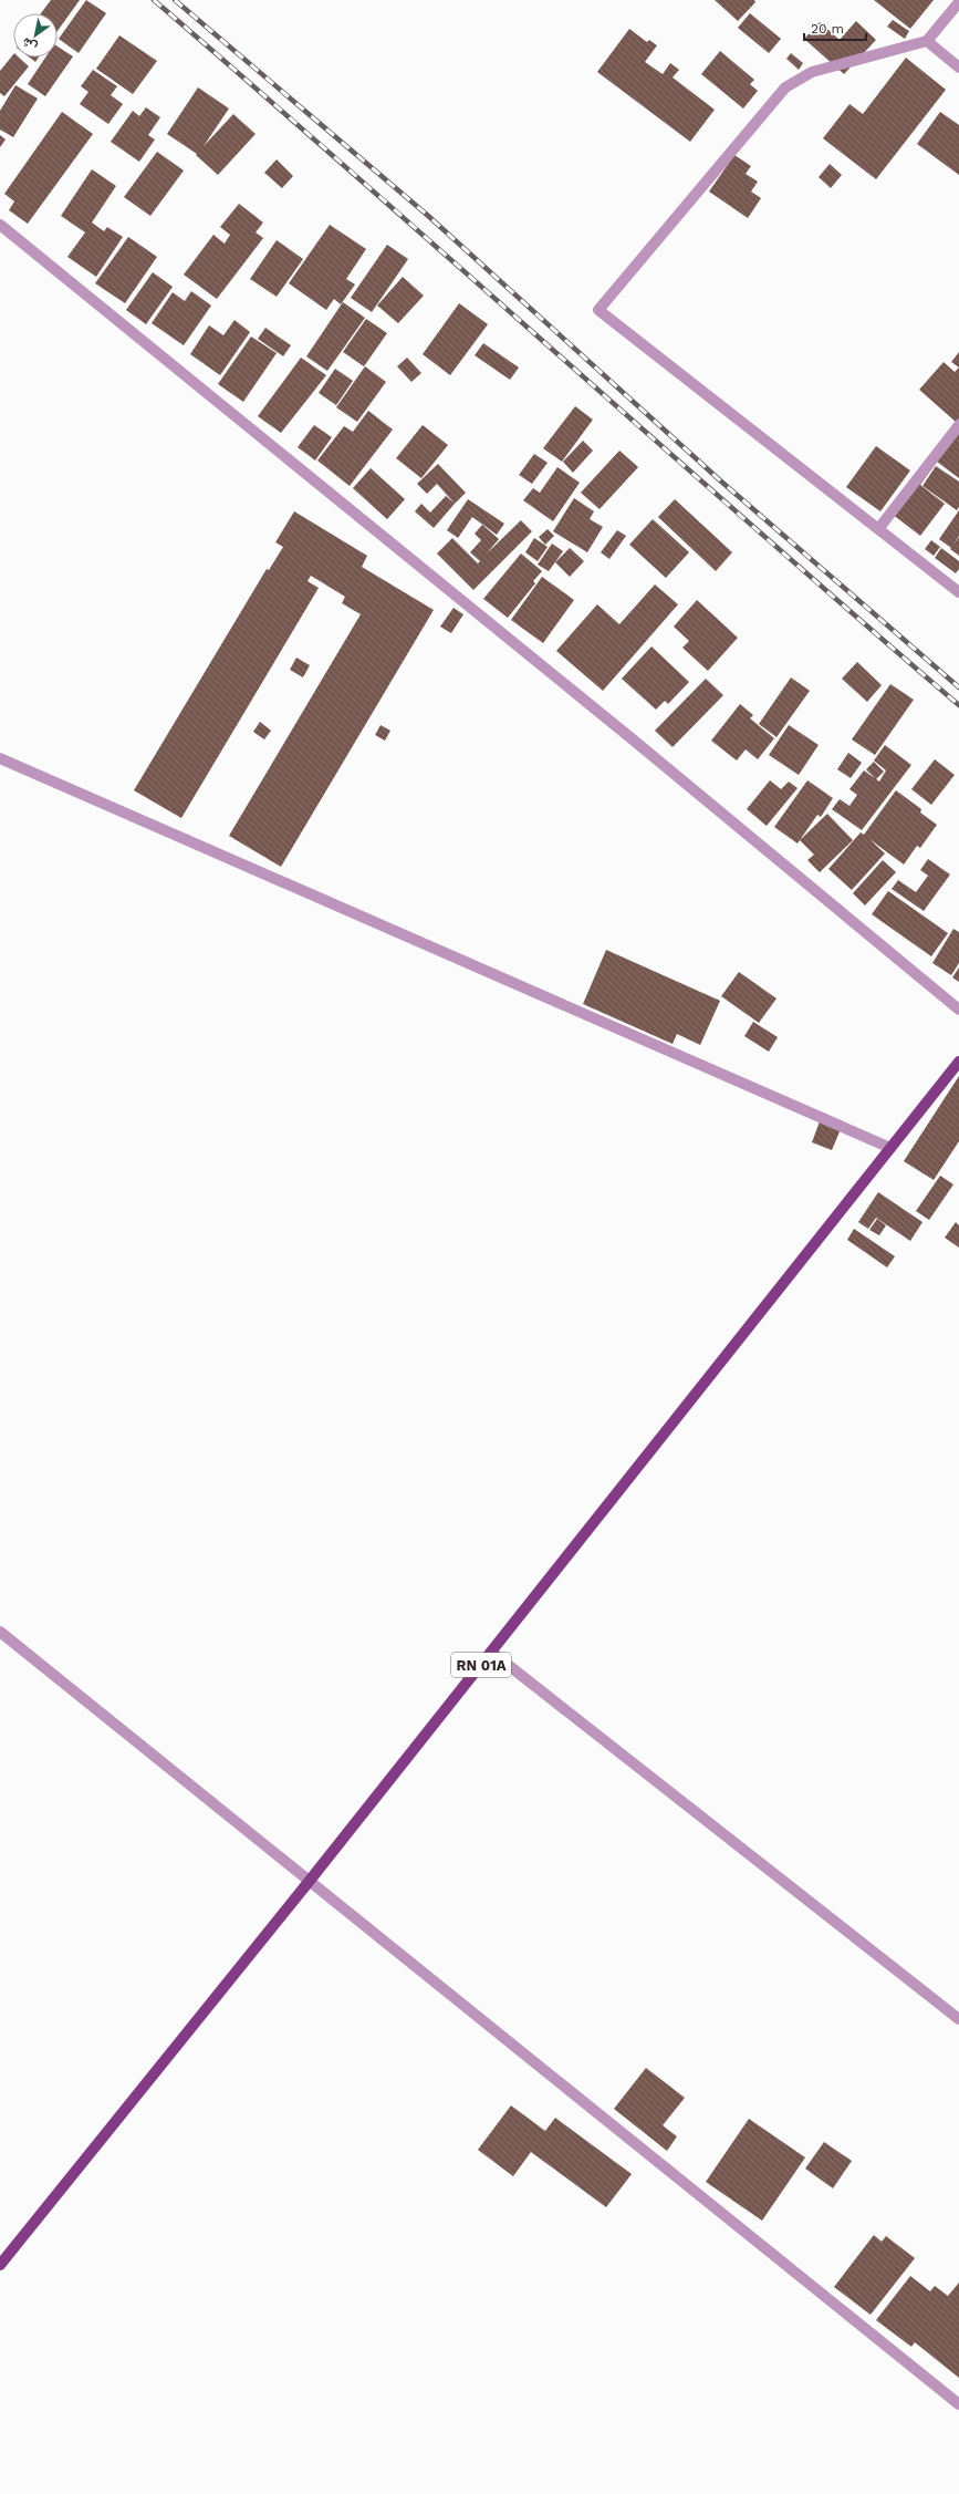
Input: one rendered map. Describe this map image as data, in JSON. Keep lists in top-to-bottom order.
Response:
{
  "streets": {
    "main road": ["RN 01A"]
  },
  "scale_bar": "20 m",
  "north": "bottom left"
}
